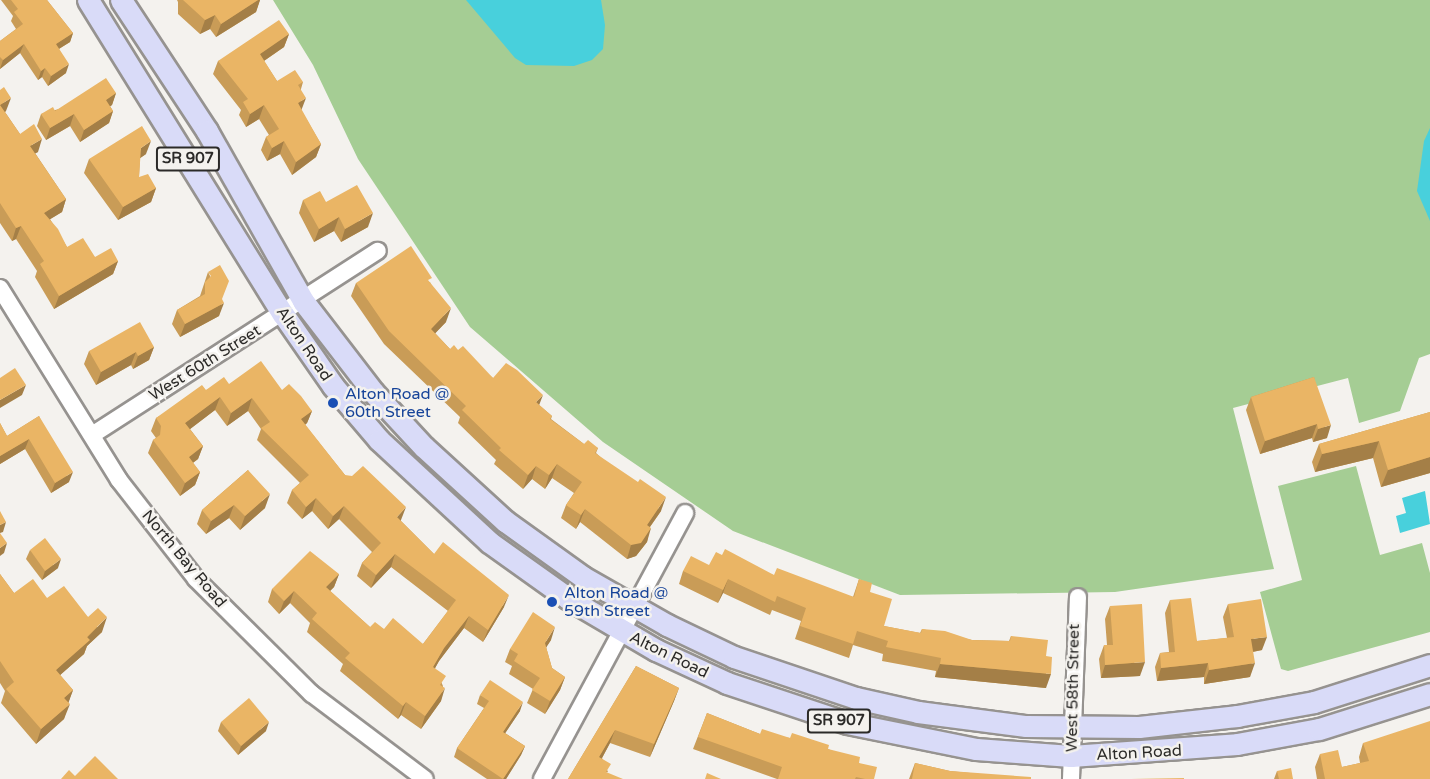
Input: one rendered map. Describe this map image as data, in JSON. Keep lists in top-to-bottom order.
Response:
{
  "streets": {
    "main road": ["SR 907", "Alton Road"],
    "street": ["West 60th Street", "North Bay Road", "West 58th Street"]
  },
  "crossings": [
    ["Alton Road", "West 60th Street"],
    ["Alton Road", "West 58th Street"],
    ["West 60th Street", "North Bay Road"]
  ],
  "places": ["Alton Road @ 60th Street", "Alton Road @ 59th Street"]
}
